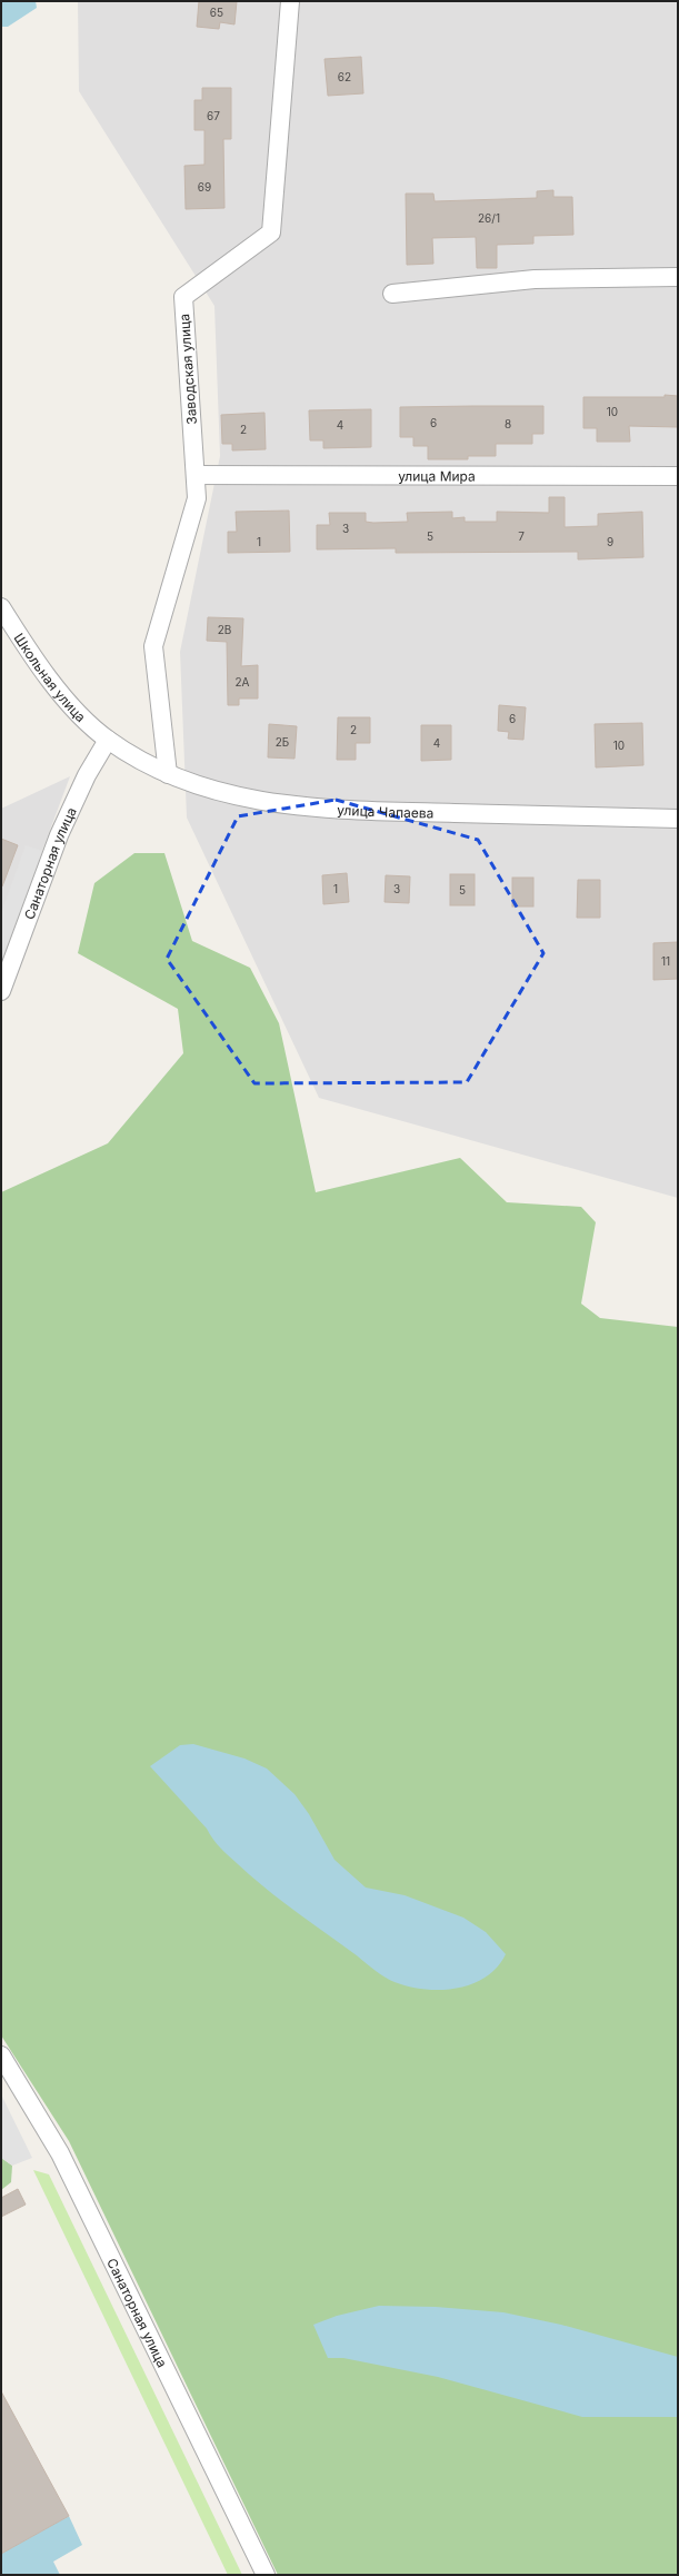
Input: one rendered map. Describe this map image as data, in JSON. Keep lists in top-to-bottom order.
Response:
{
  "streets": {
    "street": [
      "Заводская улица",
      "улица Мира",
      "Школьная улица",
      "улица Чапаева",
      "Санаторная улица"
    ]
  },
  "crossings": [
    ["Заводская улица", "улица Мира"],
    ["Заводская улица", "улица Чапаева"],
    ["Школьная улица", "улица Чапаева"],
    ["Школьная улица", "Санаторная улица"],
    ["улица Чапаева", "Санаторная улица"]
  ],
  "house_numbers": [
    "65",
    "62",
    "67",
    "69",
    "26/1",
    "10",
    "6",
    "8",
    "4",
    "2",
    "3",
    "5",
    "7",
    "1",
    "9",
    "2В",
    "2А",
    "6",
    "2",
    "2Б",
    "4",
    "10",
    "1",
    "3",
    "5",
    "11"
  ]
}
